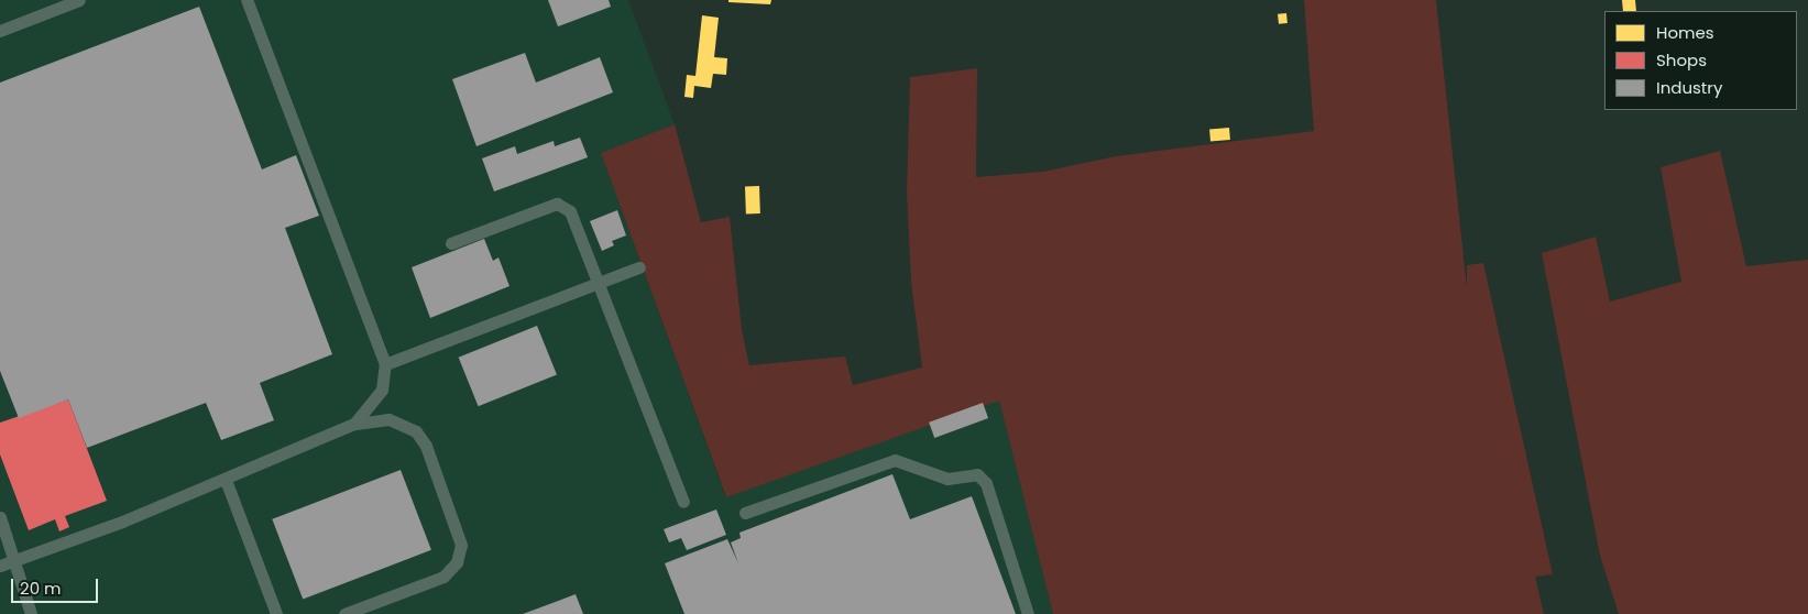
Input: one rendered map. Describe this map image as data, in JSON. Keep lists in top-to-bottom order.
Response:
{
  "legend": ["Homes", "Shops", "Industry"],
  "scale_bar": "20 m"
}
